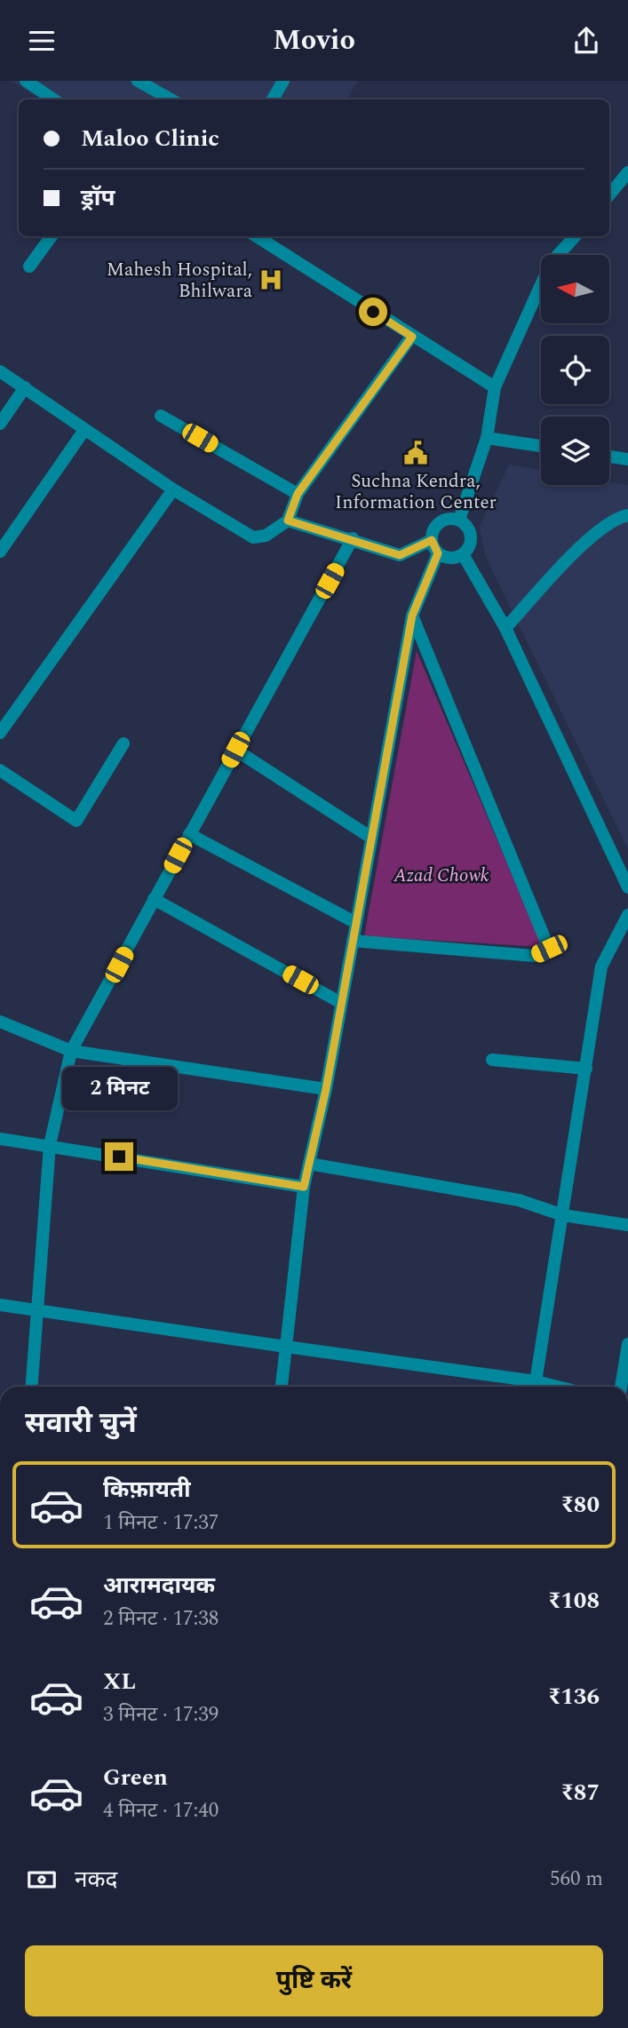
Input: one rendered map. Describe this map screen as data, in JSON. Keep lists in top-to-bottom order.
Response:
{
  "parks": ["Azad Chowk"],
  "places": {
    "hospital": ["Mahesh Hospital, Bhilwara"],
    "public building": ["Suchna Kendra, Information Center"]
  },
  "north": "left",
  "page": {
    "header": "Movio",
    "banner": ["Maloo Clinic", "ड्रॉप"],
    "bubble": "2 मिनट",
    "heading": "सवारी चुनें",
    "list": [
      {
        "name": "किफ़ायती",
        "note": "1 मिनट · 17:37",
        "value": "₹80"
      },
      {
        "name": "आरामदायक",
        "note": "2 मिनट · 17:38",
        "value": "₹108"
      },
      {
        "name": "XL",
        "note": "3 मिनट · 17:39",
        "value": "₹136"
      },
      {
        "name": "Green",
        "note": "4 मिनट · 17:40",
        "value": "₹87"
      }
    ],
    "pay": ["नकद", "560 m"],
    "buttons": "पुष्टि करें"
  }
}
